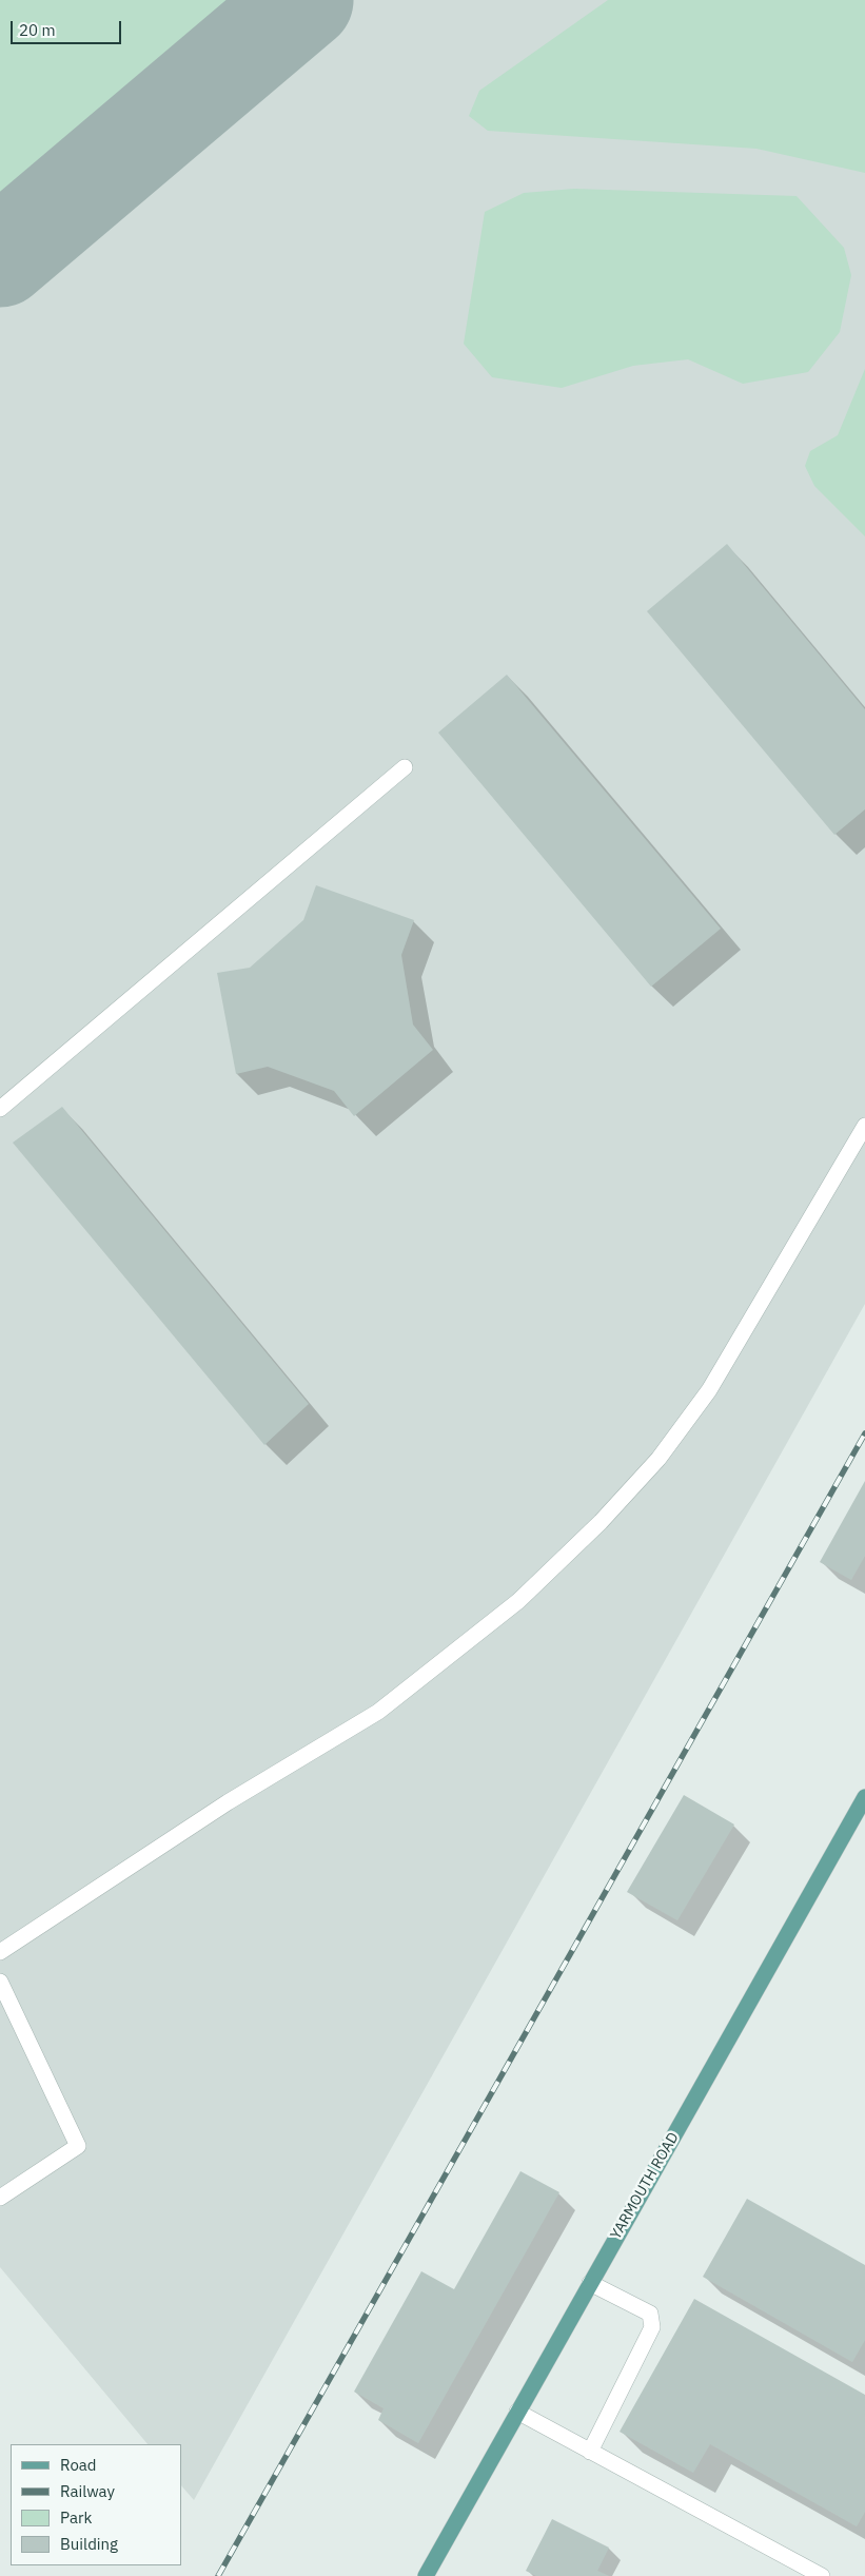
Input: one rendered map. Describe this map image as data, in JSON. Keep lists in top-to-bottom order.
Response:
{
  "streets": {
    "main road": ["YARMOUTH ROAD"]
  },
  "legend": [
    "Road",
    "Railway",
    "Park",
    "Building"
  ],
  "scale_bar": "20 m"
}
